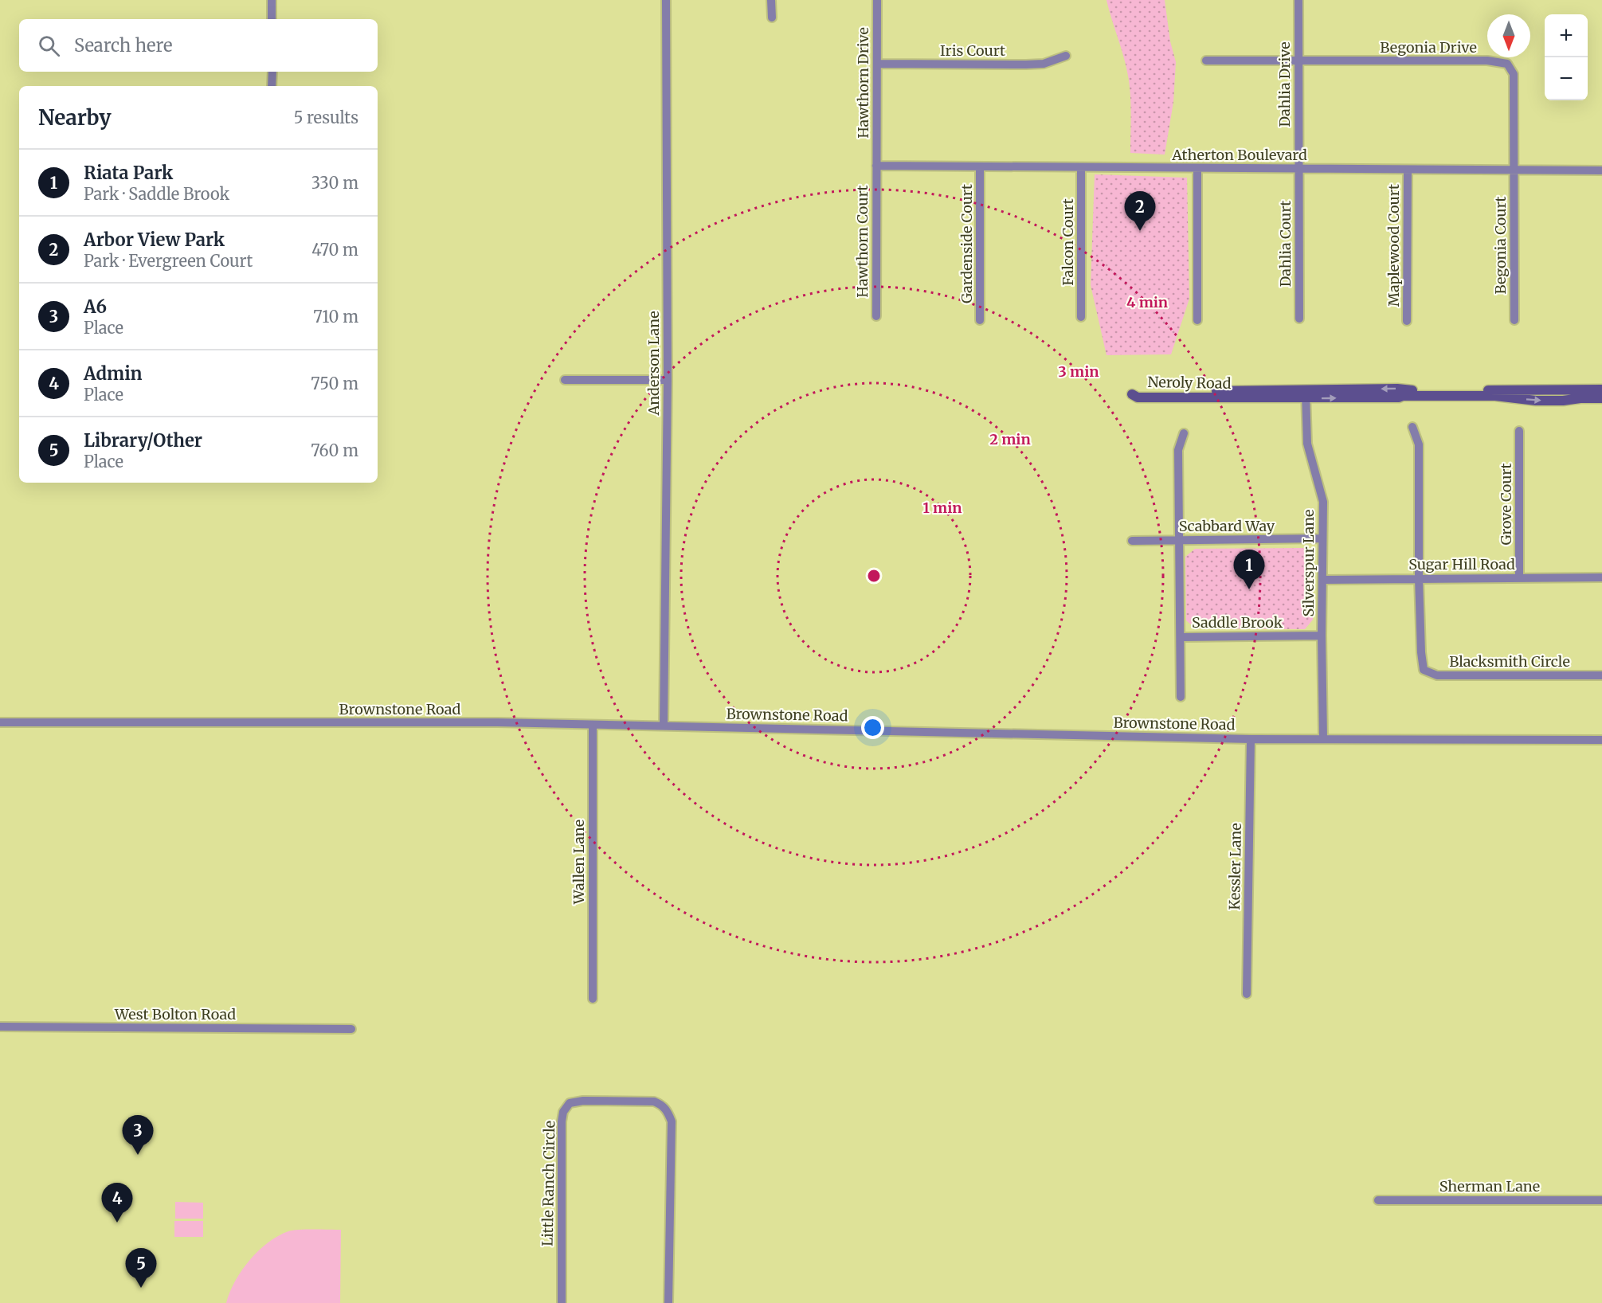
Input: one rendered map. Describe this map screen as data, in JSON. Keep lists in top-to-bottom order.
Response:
{
  "streets": {
    "street": [
      "Begonia Drive",
      "Iris Court",
      "Hawthorn Drive",
      "Dahlia Drive",
      "Atherton Boulevard",
      "Hawthorn Court",
      "Falcon Court",
      "Gardenside Court",
      "Dahlia Court",
      "Maplewood Court",
      "Begonia Court",
      "Anderson Lane",
      "Neroly Road",
      "Grove Court",
      "Scabbard Way",
      "Silverspur Lane",
      "Sugar Hill Road",
      "Saddle Brook",
      "Blacksmith Circle",
      "Brownstone Road",
      "Wallen Lane",
      "Kessler Lane",
      "West Bolton Road",
      "Little Ranch Circle",
      "Sherman Lane"
    ]
  },
  "crossings": [
    ["Begonia Drive", "Dahlia Drive"],
    ["Begonia Drive", "Atherton Boulevard"],
    ["Begonia Drive", "Begonia Court"],
    ["Iris Court", "Hawthorn Drive"],
    ["Hawthorn Drive", "Atherton Boulevard"],
    ["Hawthorn Drive", "Hawthorn Court"],
    ["Dahlia Drive", "Atherton Boulevard"],
    ["Dahlia Drive", "Dahlia Court"],
    ["Atherton Boulevard", "Hawthorn Court"],
    ["Atherton Boulevard", "Falcon Court"],
    ["Atherton Boulevard", "Gardenside Court"],
    ["Atherton Boulevard", "Dahlia Court"],
    ["Atherton Boulevard", "Maplewood Court"],
    ["Atherton Boulevard", "Begonia Court"],
    ["Anderson Lane", "Brownstone Road"],
    ["Neroly Road", "Silverspur Lane"],
    ["Grove Court", "Sugar Hill Road"],
    ["Scabbard Way", "Silverspur Lane"],
    ["Silverspur Lane", "Sugar Hill Road"],
    ["Silverspur Lane", "Saddle Brook"],
    ["Silverspur Lane", "Brownstone Road"],
    ["Sugar Hill Road", "Blacksmith Circle"],
    ["Brownstone Road", "Wallen Lane"],
    ["Brownstone Road", "Kessler Lane"]
  ],
  "north": "bottom",
  "page": {
    "map_buttons": ["+", "−"],
    "search": "Search here",
    "heading": ["Nearby", "5 results"],
    "list": [
      {
        "mark": "1",
        "name": "Riata Park",
        "note": "Park · Saddle Brook",
        "value": "330 m"
      },
      {
        "mark": "2",
        "name": "Arbor View Park",
        "note": "Park · Evergreen Court",
        "value": "470 m"
      },
      {
        "mark": "3",
        "name": "A6",
        "note": "Place",
        "value": "710 m"
      },
      {
        "mark": "4",
        "name": "Admin",
        "note": "Place",
        "value": "750 m"
      },
      {
        "mark": "5",
        "name": "Library/Other",
        "note": "Place",
        "value": "760 m"
      }
    ],
    "pins": [
      "2",
      "1",
      "3",
      "4",
      "5"
    ]
  },
  "rings": [
    "4 min",
    "3 min",
    "2 min",
    "1 min"
  ]
}
